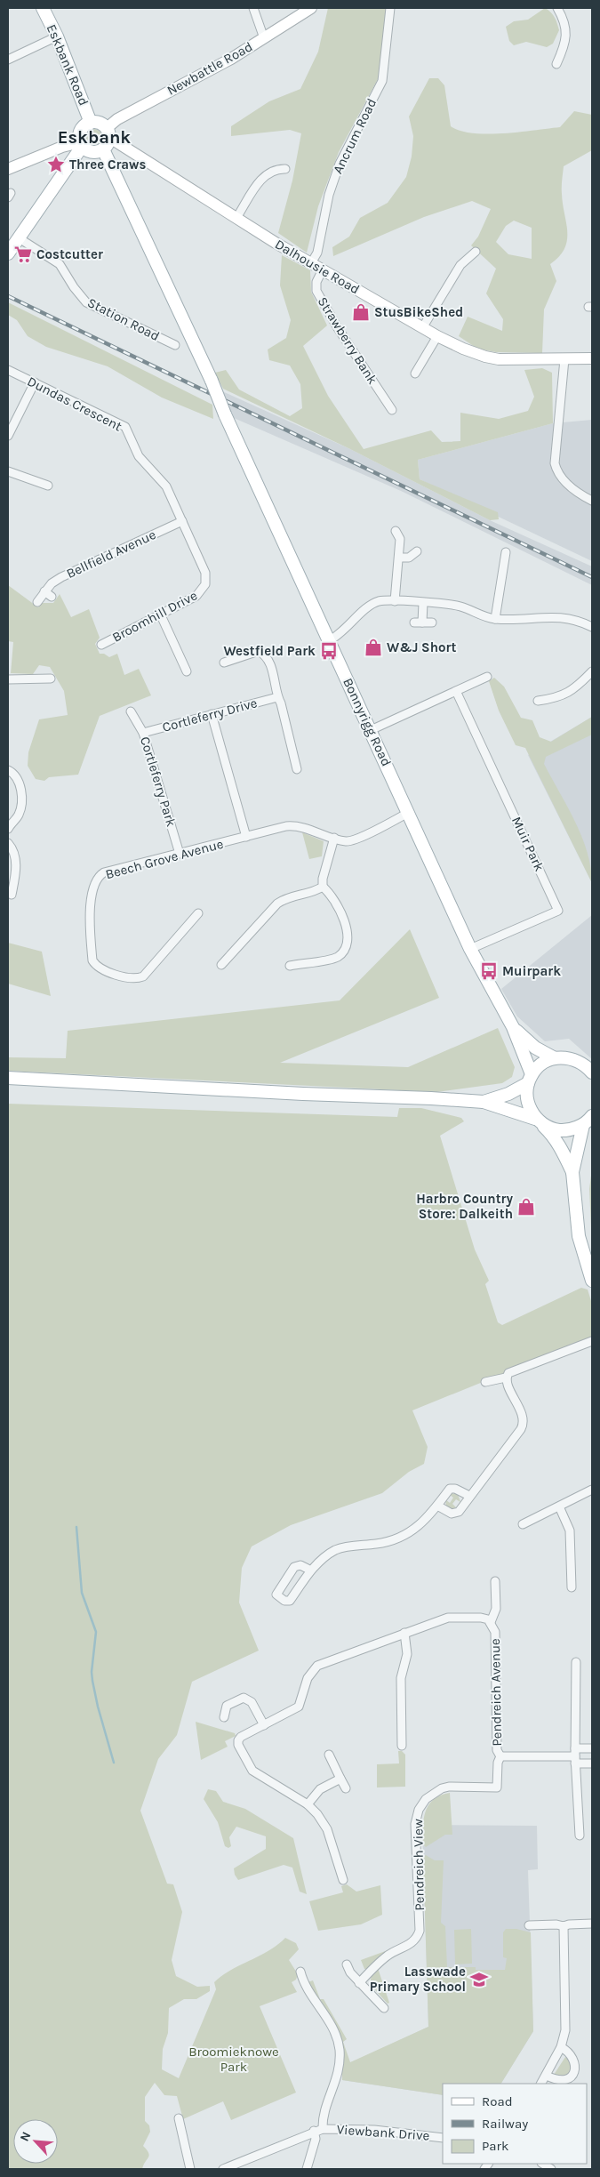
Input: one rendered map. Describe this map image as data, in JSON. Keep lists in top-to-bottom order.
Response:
{
  "streets": {
    "main road": [
      "Eskbank Road",
      "Newbattle Road",
      "Dalhousie Road",
      "Bonnyrigg Road"
    ],
    "street": [
      "Ancrum Road",
      "Station Road",
      "Strawberry Bank",
      "Dundas Crescent",
      "Bellfield Avenue",
      "Broomhill Drive",
      "Cortleferry Drive",
      "Cortleferry Park",
      "Muir Park",
      "Beech Grove Avenue",
      "Pendreich Avenue",
      "Pendreich View",
      "Viewbank Drive"
    ]
  },
  "crossings": [
    ["Eskbank Road", "Newbattle Road"],
    ["Eskbank Road", "Dalhousie Road"],
    ["Eskbank Road", "Bonnyrigg Road"],
    ["Newbattle Road", "Dalhousie Road"],
    ["Newbattle Road", "Bonnyrigg Road"],
    ["Ancrum Road", "Dalhousie Road"],
    ["Dalhousie Road", "Strawberry Bank"],
    ["Dalhousie Road", "Bonnyrigg Road"],
    ["Dundas Crescent", "Bellfield Avenue"],
    ["Dundas Crescent", "Broomhill Drive"],
    ["Cortleferry Drive", "Cortleferry Park"],
    ["Bonnyrigg Road", "Muir Park"],
    ["Bonnyrigg Road", "Beech Grove Avenue"],
    ["Cortleferry Park", "Beech Grove Avenue"],
    ["Pendreich Avenue", "Pendreich View"]
  ],
  "districts": ["Eskbank"],
  "parks": ["Broomieknowe Park"],
  "places": {
    "place": ["Three Craws"],
    "supermarket": ["Costcutter"],
    "shop": ["StusBikeShed", "W&J Short", "Harbro Country Store: Dalkeith"],
    "bus stop": ["Westfield Park", "Muirpark"],
    "school or university": ["Lasswade Primary School"]
  },
  "legend": ["Road", "Railway", "Park"],
  "north": "top left"
}
